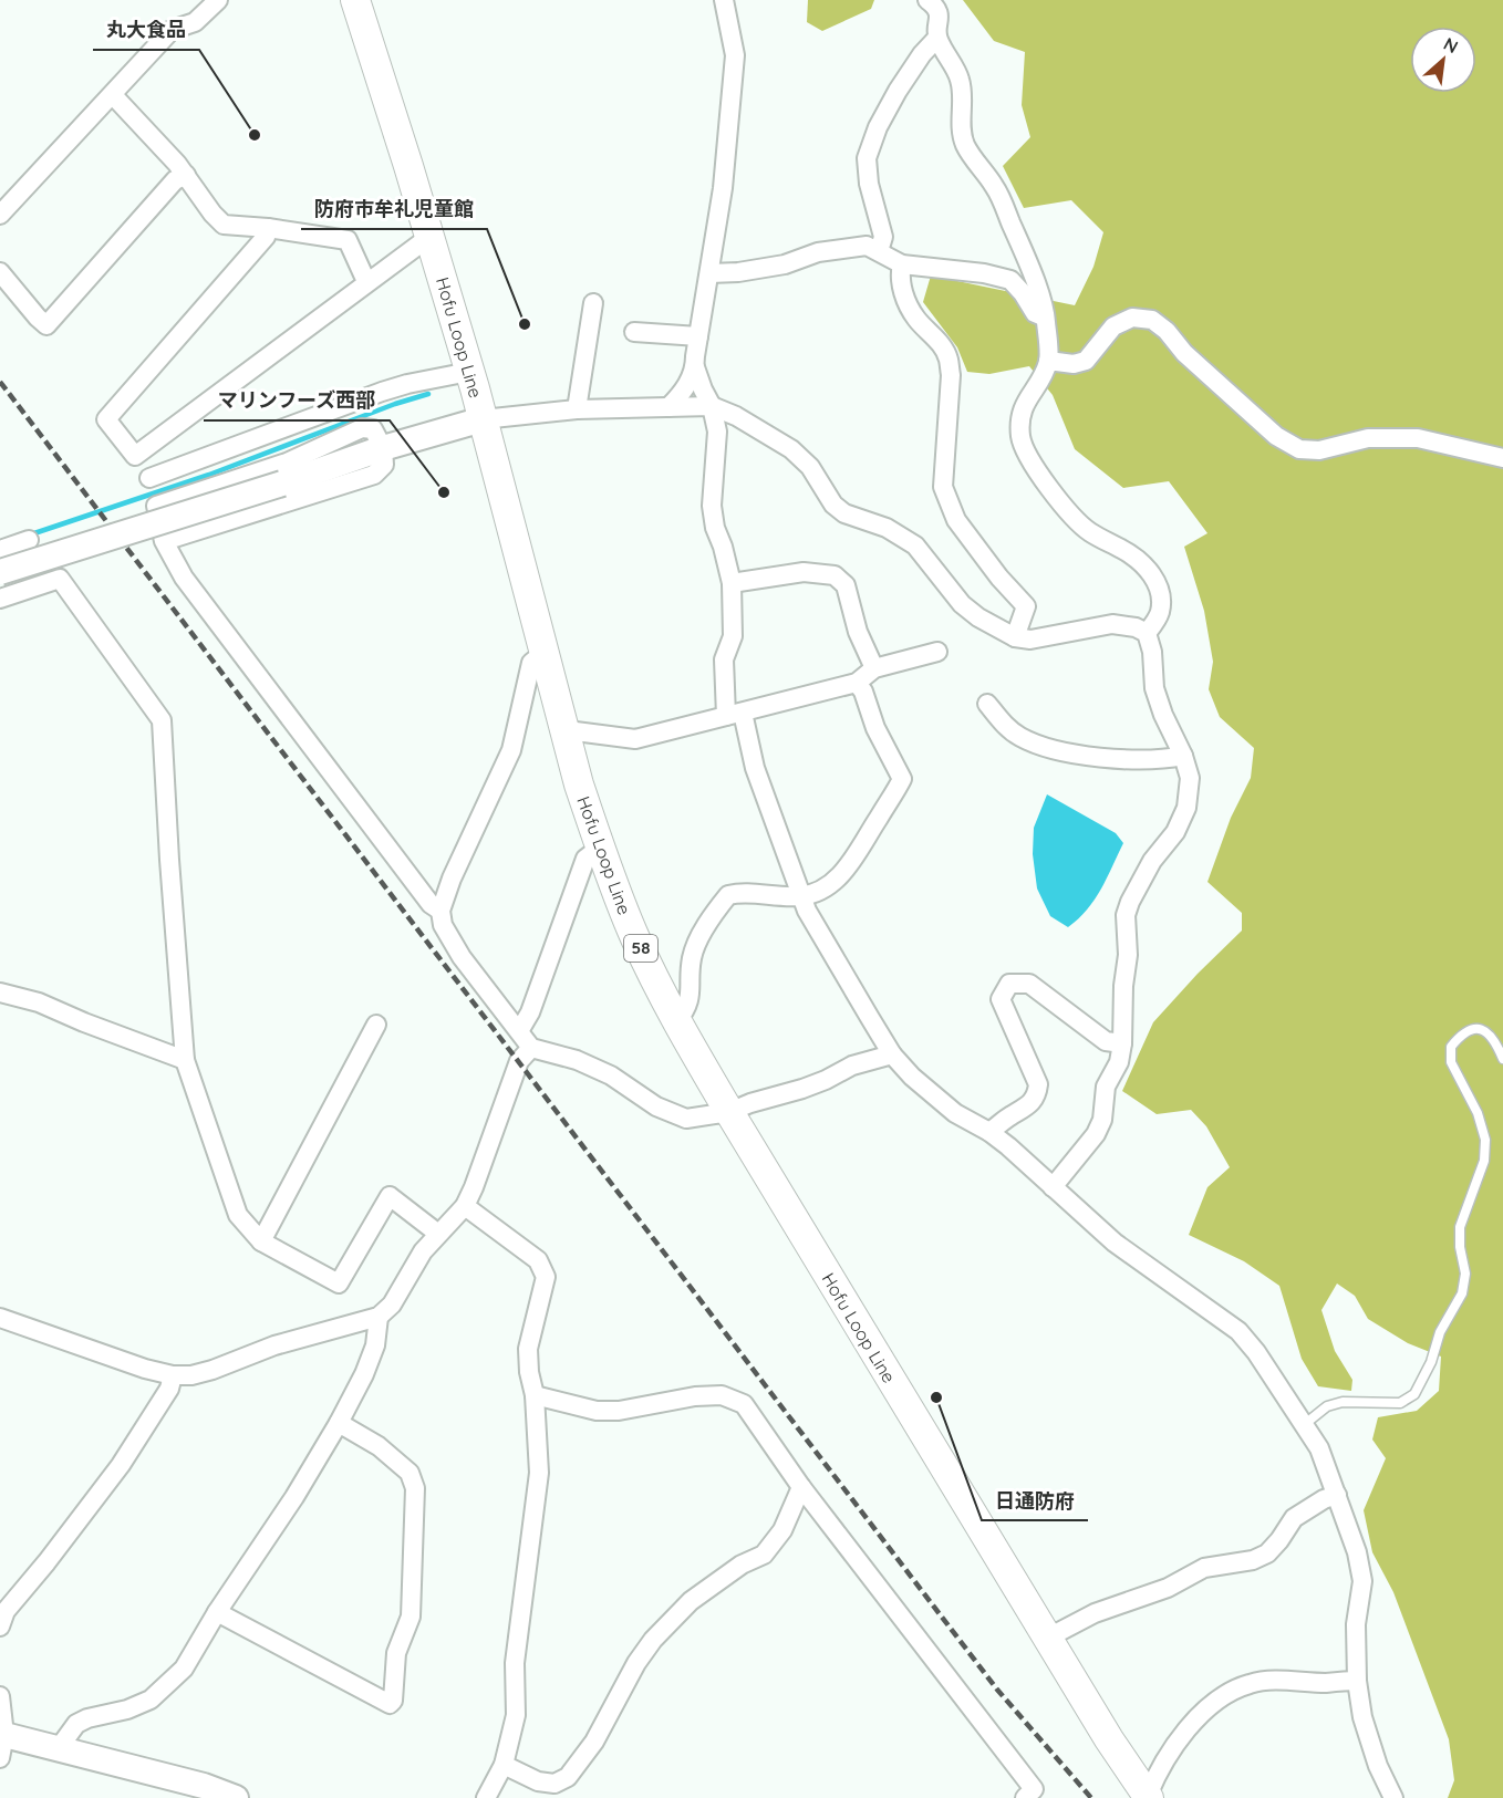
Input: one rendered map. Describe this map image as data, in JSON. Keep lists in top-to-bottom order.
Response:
{
  "streets": {
    "main road": ["Hofu Loop Line", "58"]
  },
  "places": [
    "丸大食品",
    "防府市牟礼児童館",
    "マリンフーズ西部",
    "日通防府"
  ],
  "north": "top right"
}
